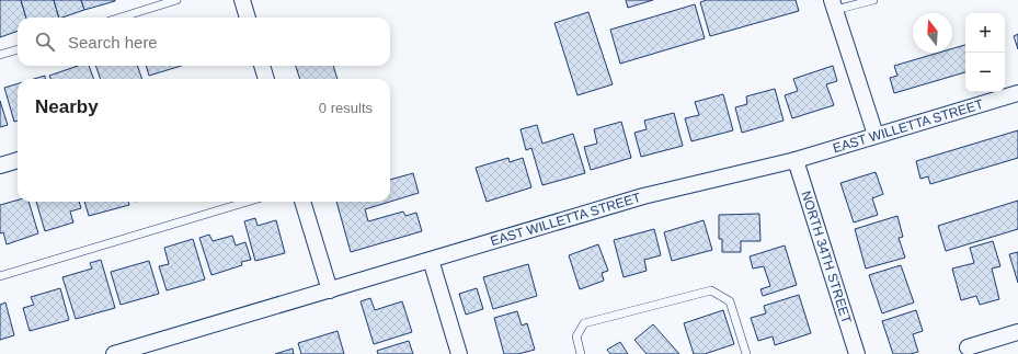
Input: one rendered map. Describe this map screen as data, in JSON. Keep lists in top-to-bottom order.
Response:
{
  "streets": {
    "street": ["EAST WILLETTA STREET", "NORTH 34TH STREET"]
  },
  "crossings": [
    ["EAST WILLETTA STREET", "NORTH 34TH STREET"]
  ],
  "north": "top",
  "page": {
    "map_buttons": ["+", "−"],
    "search": "Search here",
    "heading": ["Nearby", "0 results"]
  }
}
